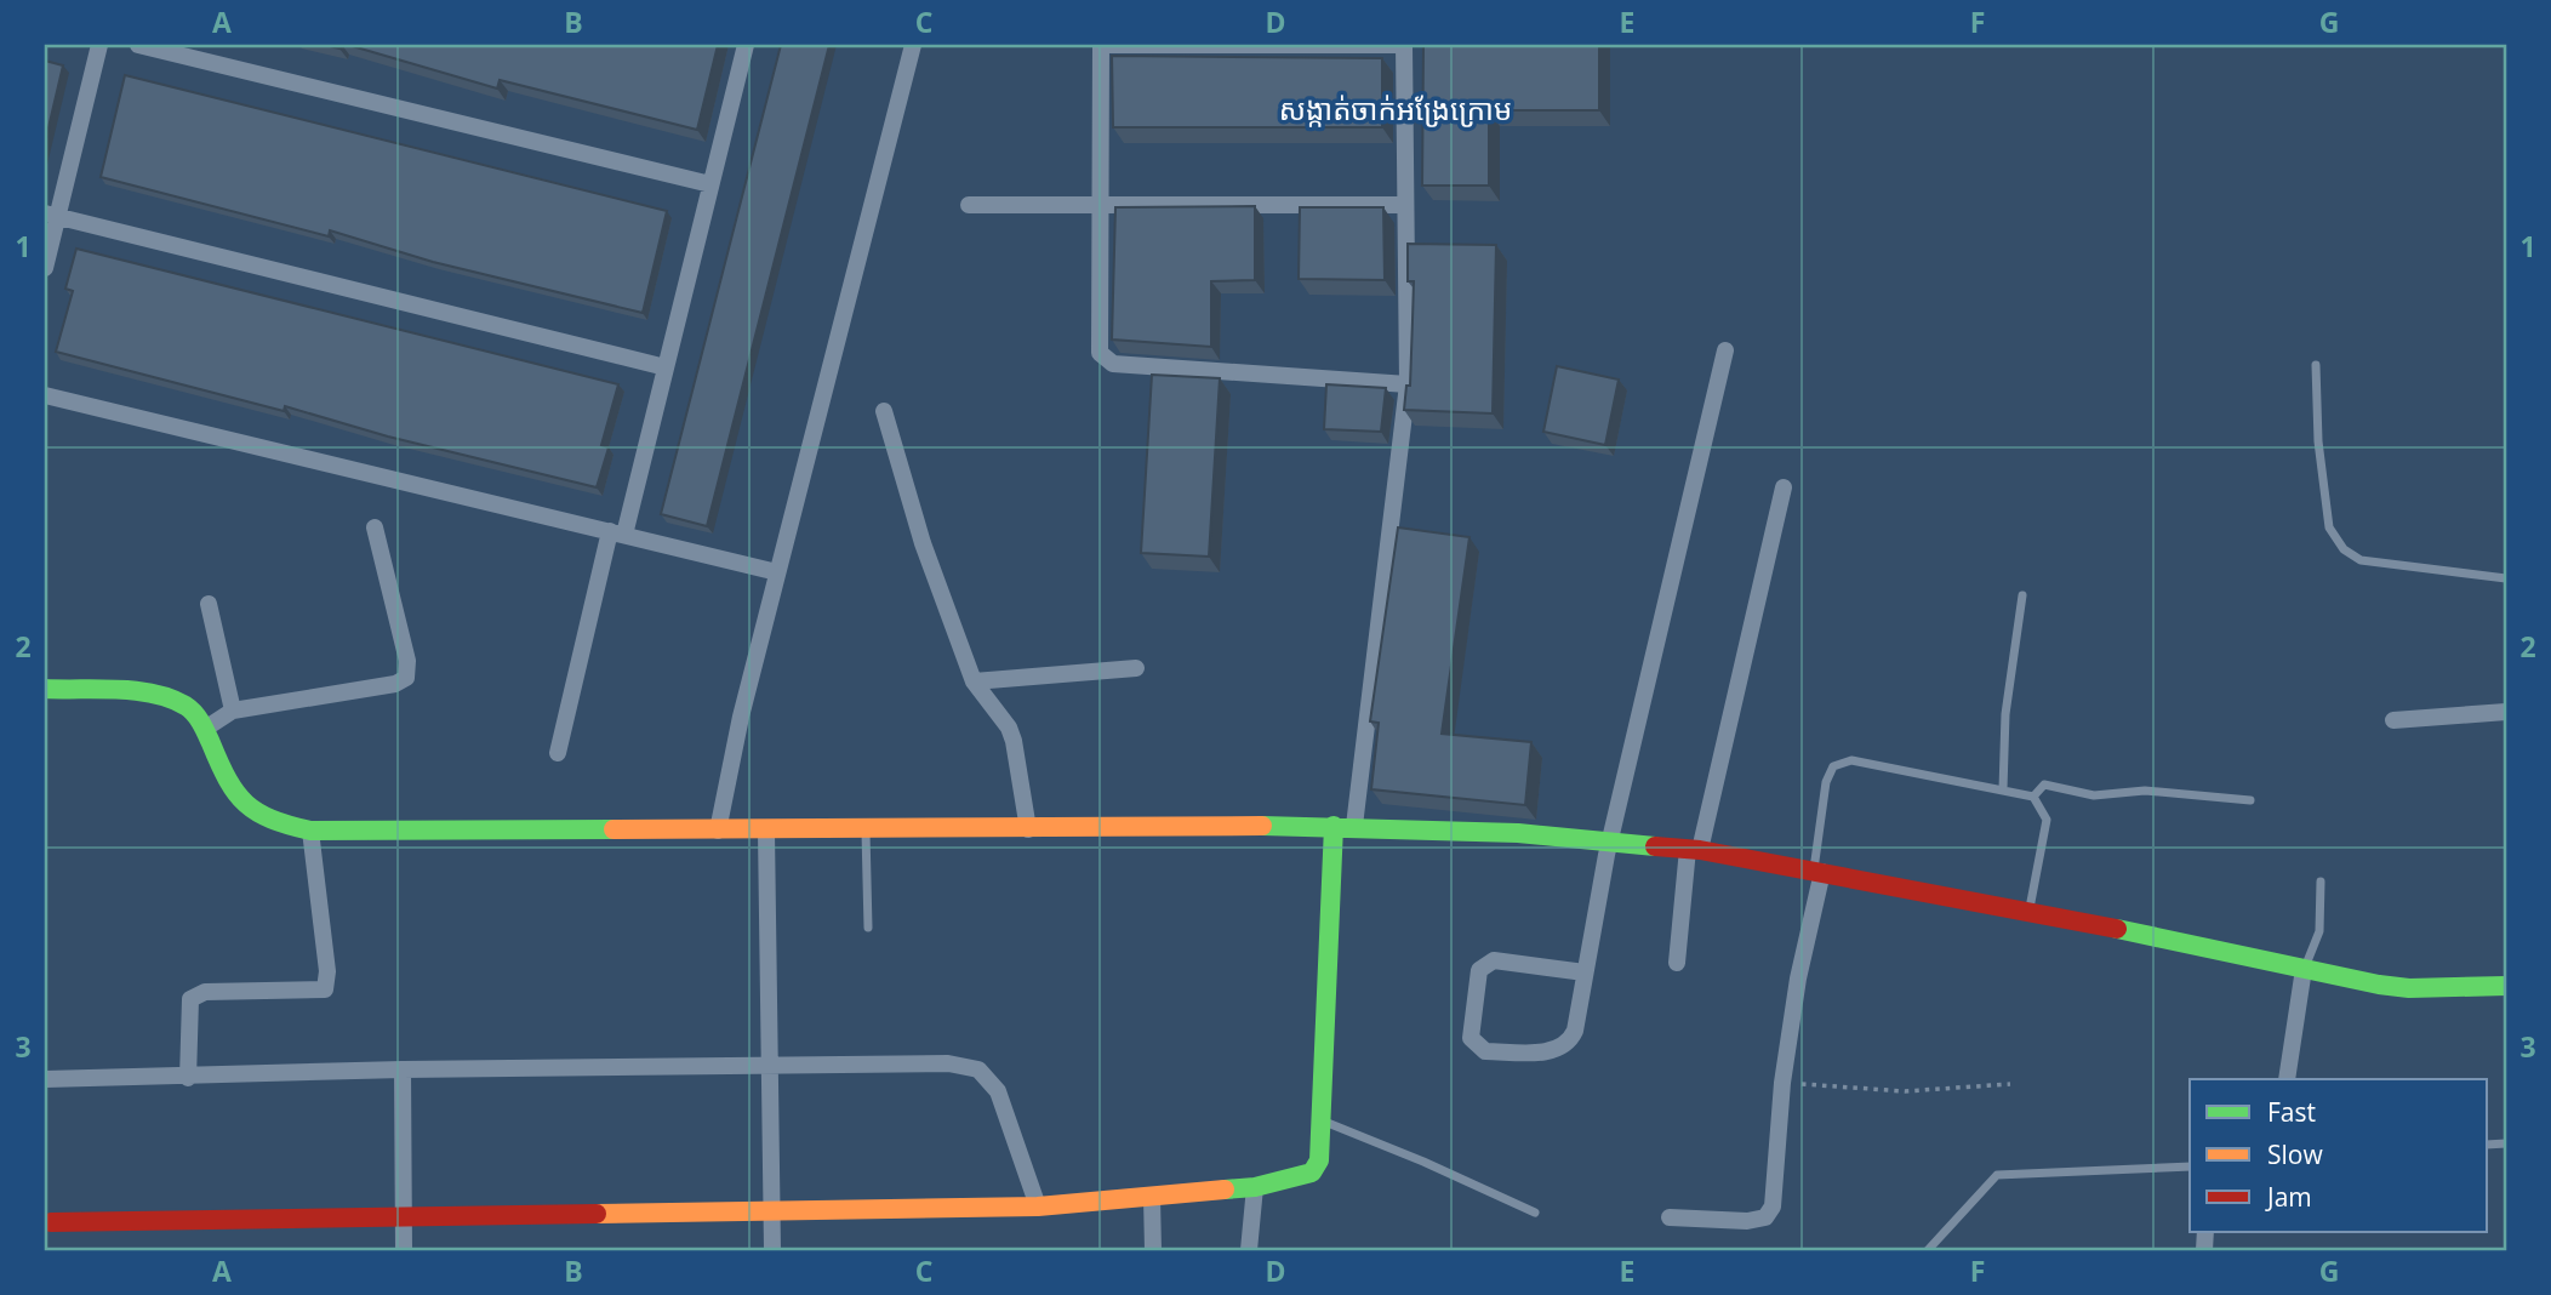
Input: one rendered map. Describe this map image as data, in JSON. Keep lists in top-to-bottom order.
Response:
{
  "districts": ["សង្កាត់ចាក់អង្រែក្រោម"],
  "legend": ["Fast", "Slow", "Jam"],
  "grid": {
    "columns": [
      "A",
      "B",
      "C",
      "D",
      "E",
      "F",
      "G"
    ],
    "rows": ["1", "2", "3"]
  }
}
